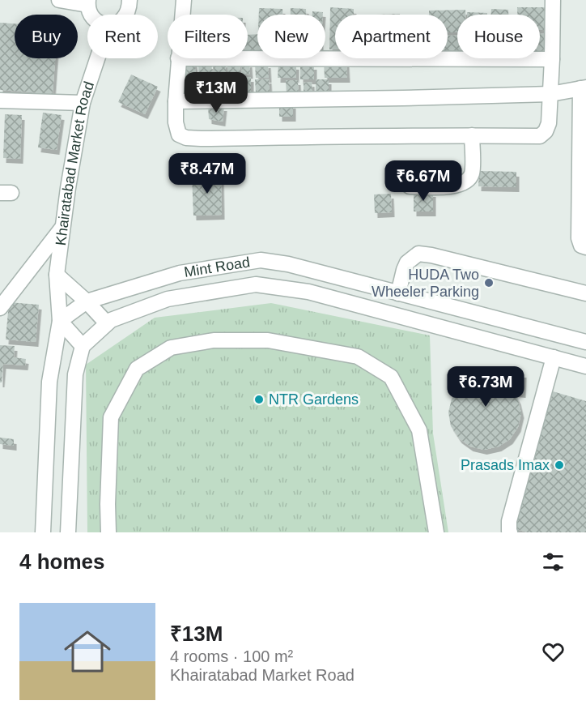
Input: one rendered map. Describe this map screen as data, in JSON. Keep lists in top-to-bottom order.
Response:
{
  "streets": {
    "street": ["Khairatabad Market Road", "Mint Road"]
  },
  "crossings": [
    ["Khairatabad Market Road", "Mint Road"]
  ],
  "places": ["HUDA Two Wheeler Parking", "NTR Gardens", "Prasads Imax"],
  "page": {
    "chip": [
      "Buy",
      "Rent",
      "Filters",
      "New",
      "Apartment",
      "House"
    ],
    "price": [
      "₹13M",
      "₹8.47M",
      "₹6.67M",
      "₹6.73M"
    ],
    "heading": "4 homes",
    "list": [
      {
        "name": "₹13M",
        "note": "4 rooms · 100 m² · Khairatabad Market Road"
      }
    ]
  }
}
